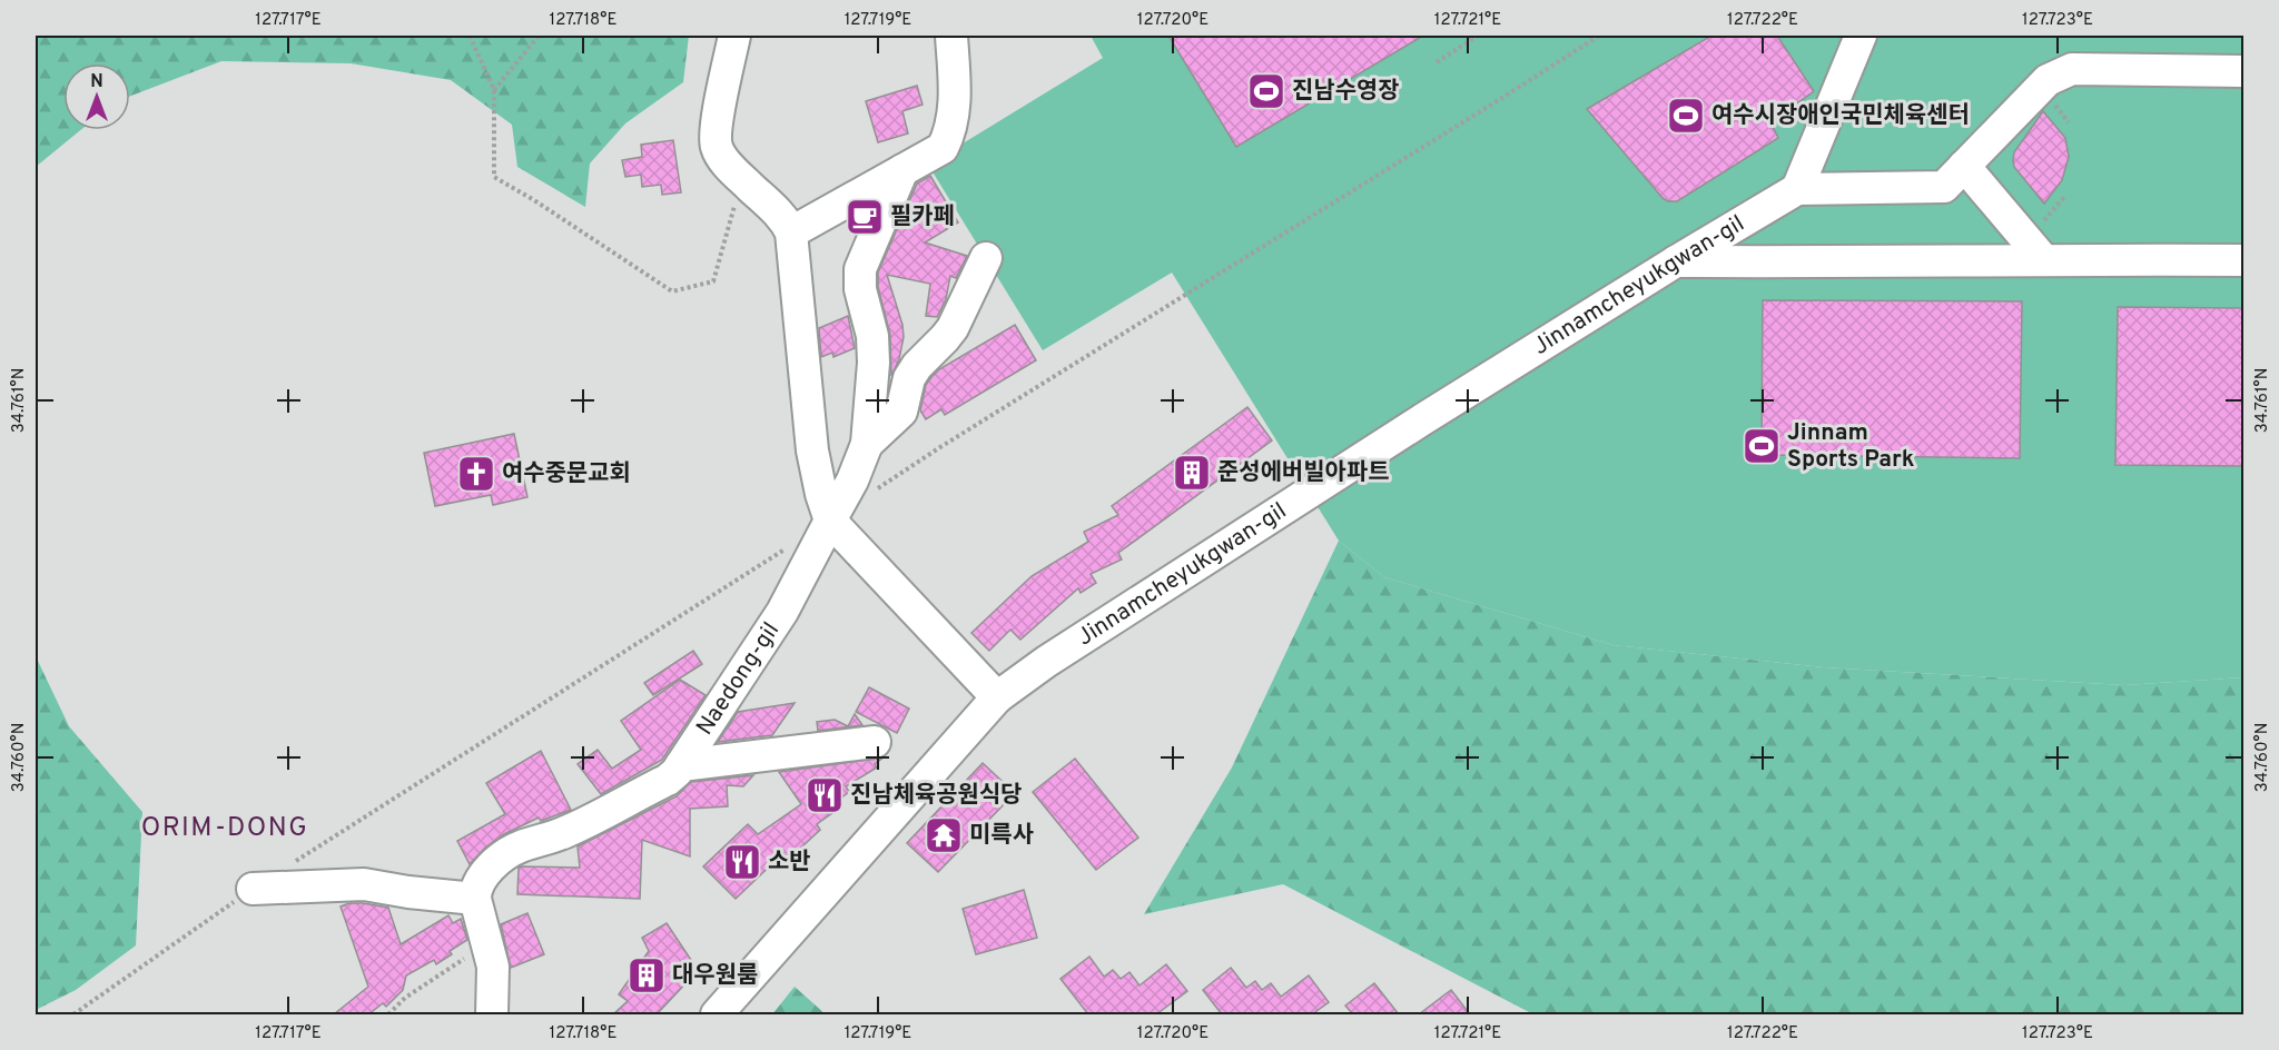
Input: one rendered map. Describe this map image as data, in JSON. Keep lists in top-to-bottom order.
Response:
{
  "streets": {
    "street": ["Jinnamcheyukgwan-gil", "Naedong-gil"]
  },
  "districts": ["ORIM-DONG"],
  "places": {
    "sports": ["진남수영장", "여수시장애인국민체육센터", "Jinnam Sports Park"],
    "cafe": ["필카페"],
    "building": ["준성에버빌아파트", "대우원룸"],
    "church": ["여수중문교회"],
    "restaurant": ["진남체육공원식당", "소반"],
    "temple": ["미륵사"]
  },
  "north": "top",
  "coordinates": [
    "127.717°E",
    "127.718°E",
    "127.719°E",
    "127.720°E",
    "127.721°E",
    "127.722°E",
    "127.723°E",
    "34.761°N",
    "34.760°N"
  ]
}
